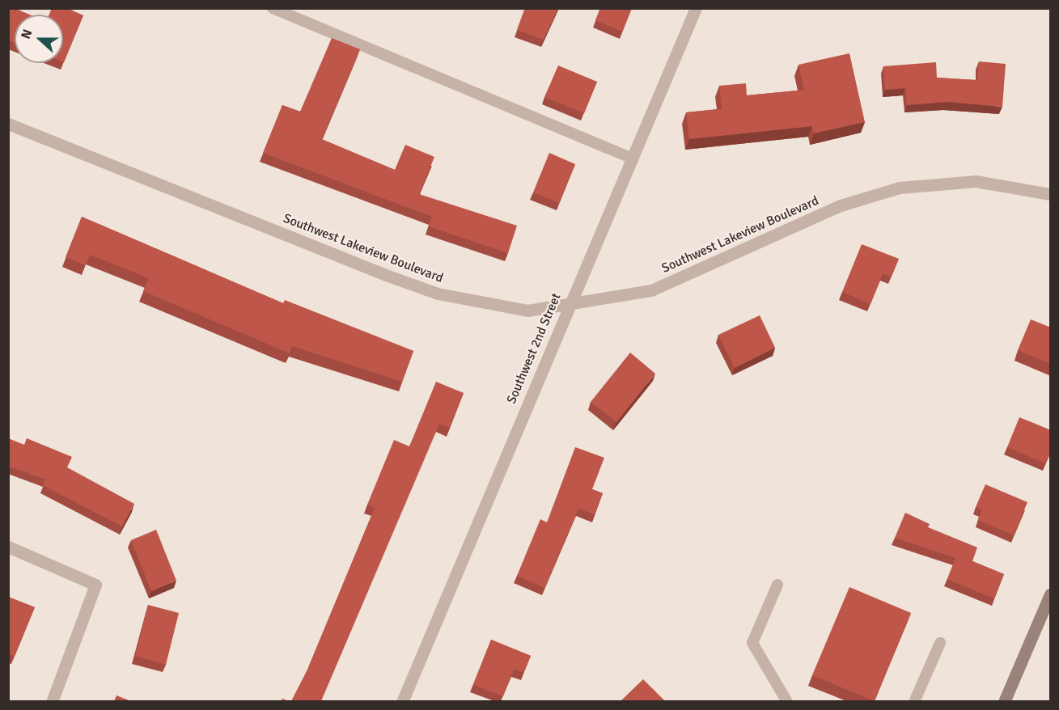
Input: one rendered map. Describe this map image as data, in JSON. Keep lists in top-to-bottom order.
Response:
{
  "streets": {
    "street": ["Southwest Lakeview Boulevard", "Southwest 2nd Street"]
  },
  "crossings": [
    ["Southwest Lakeview Boulevard", "Southwest 2nd Street"]
  ],
  "north": "left"
}
